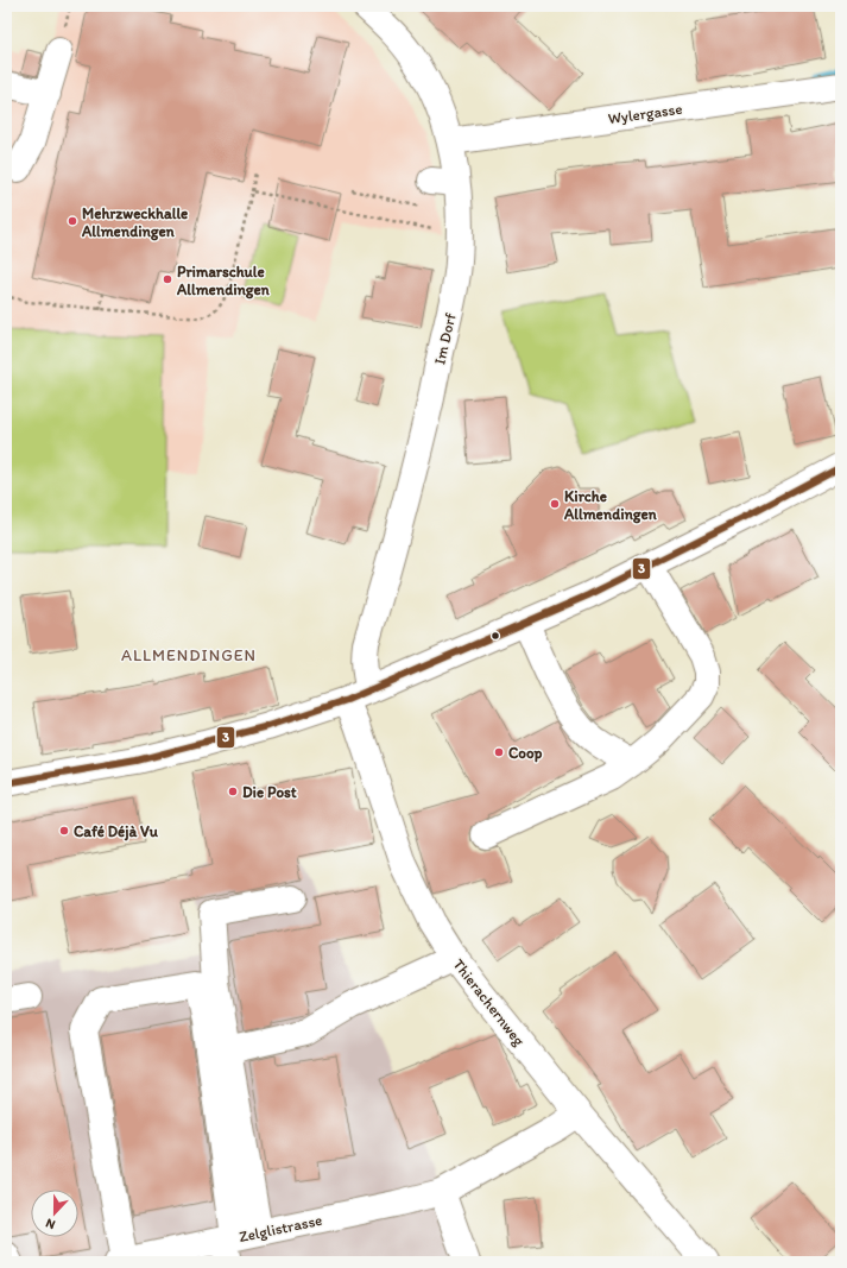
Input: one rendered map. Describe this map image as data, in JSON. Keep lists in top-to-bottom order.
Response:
{
  "streets": {
    "street": [
      "Wylergasse",
      "Im Dorf",
      "Thierachernweg",
      "Zelglistrasse"
    ]
  },
  "crossings": [
    ["Wylergasse", "Im Dorf"],
    ["Im Dorf", "Thierachernweg"],
    ["Thierachernweg", "Zelglistrasse"]
  ],
  "districts": ["ALLMENDINGEN"],
  "places": [
    "Mehrzweckhalle Allmendingen",
    "Primarschule Allmendingen",
    "Kirche Allmendingen",
    "Coop",
    "Die Post",
    "Café Déjà Vu"
  ],
  "lines": ["transit line 3"],
  "north": "bottom"
}
